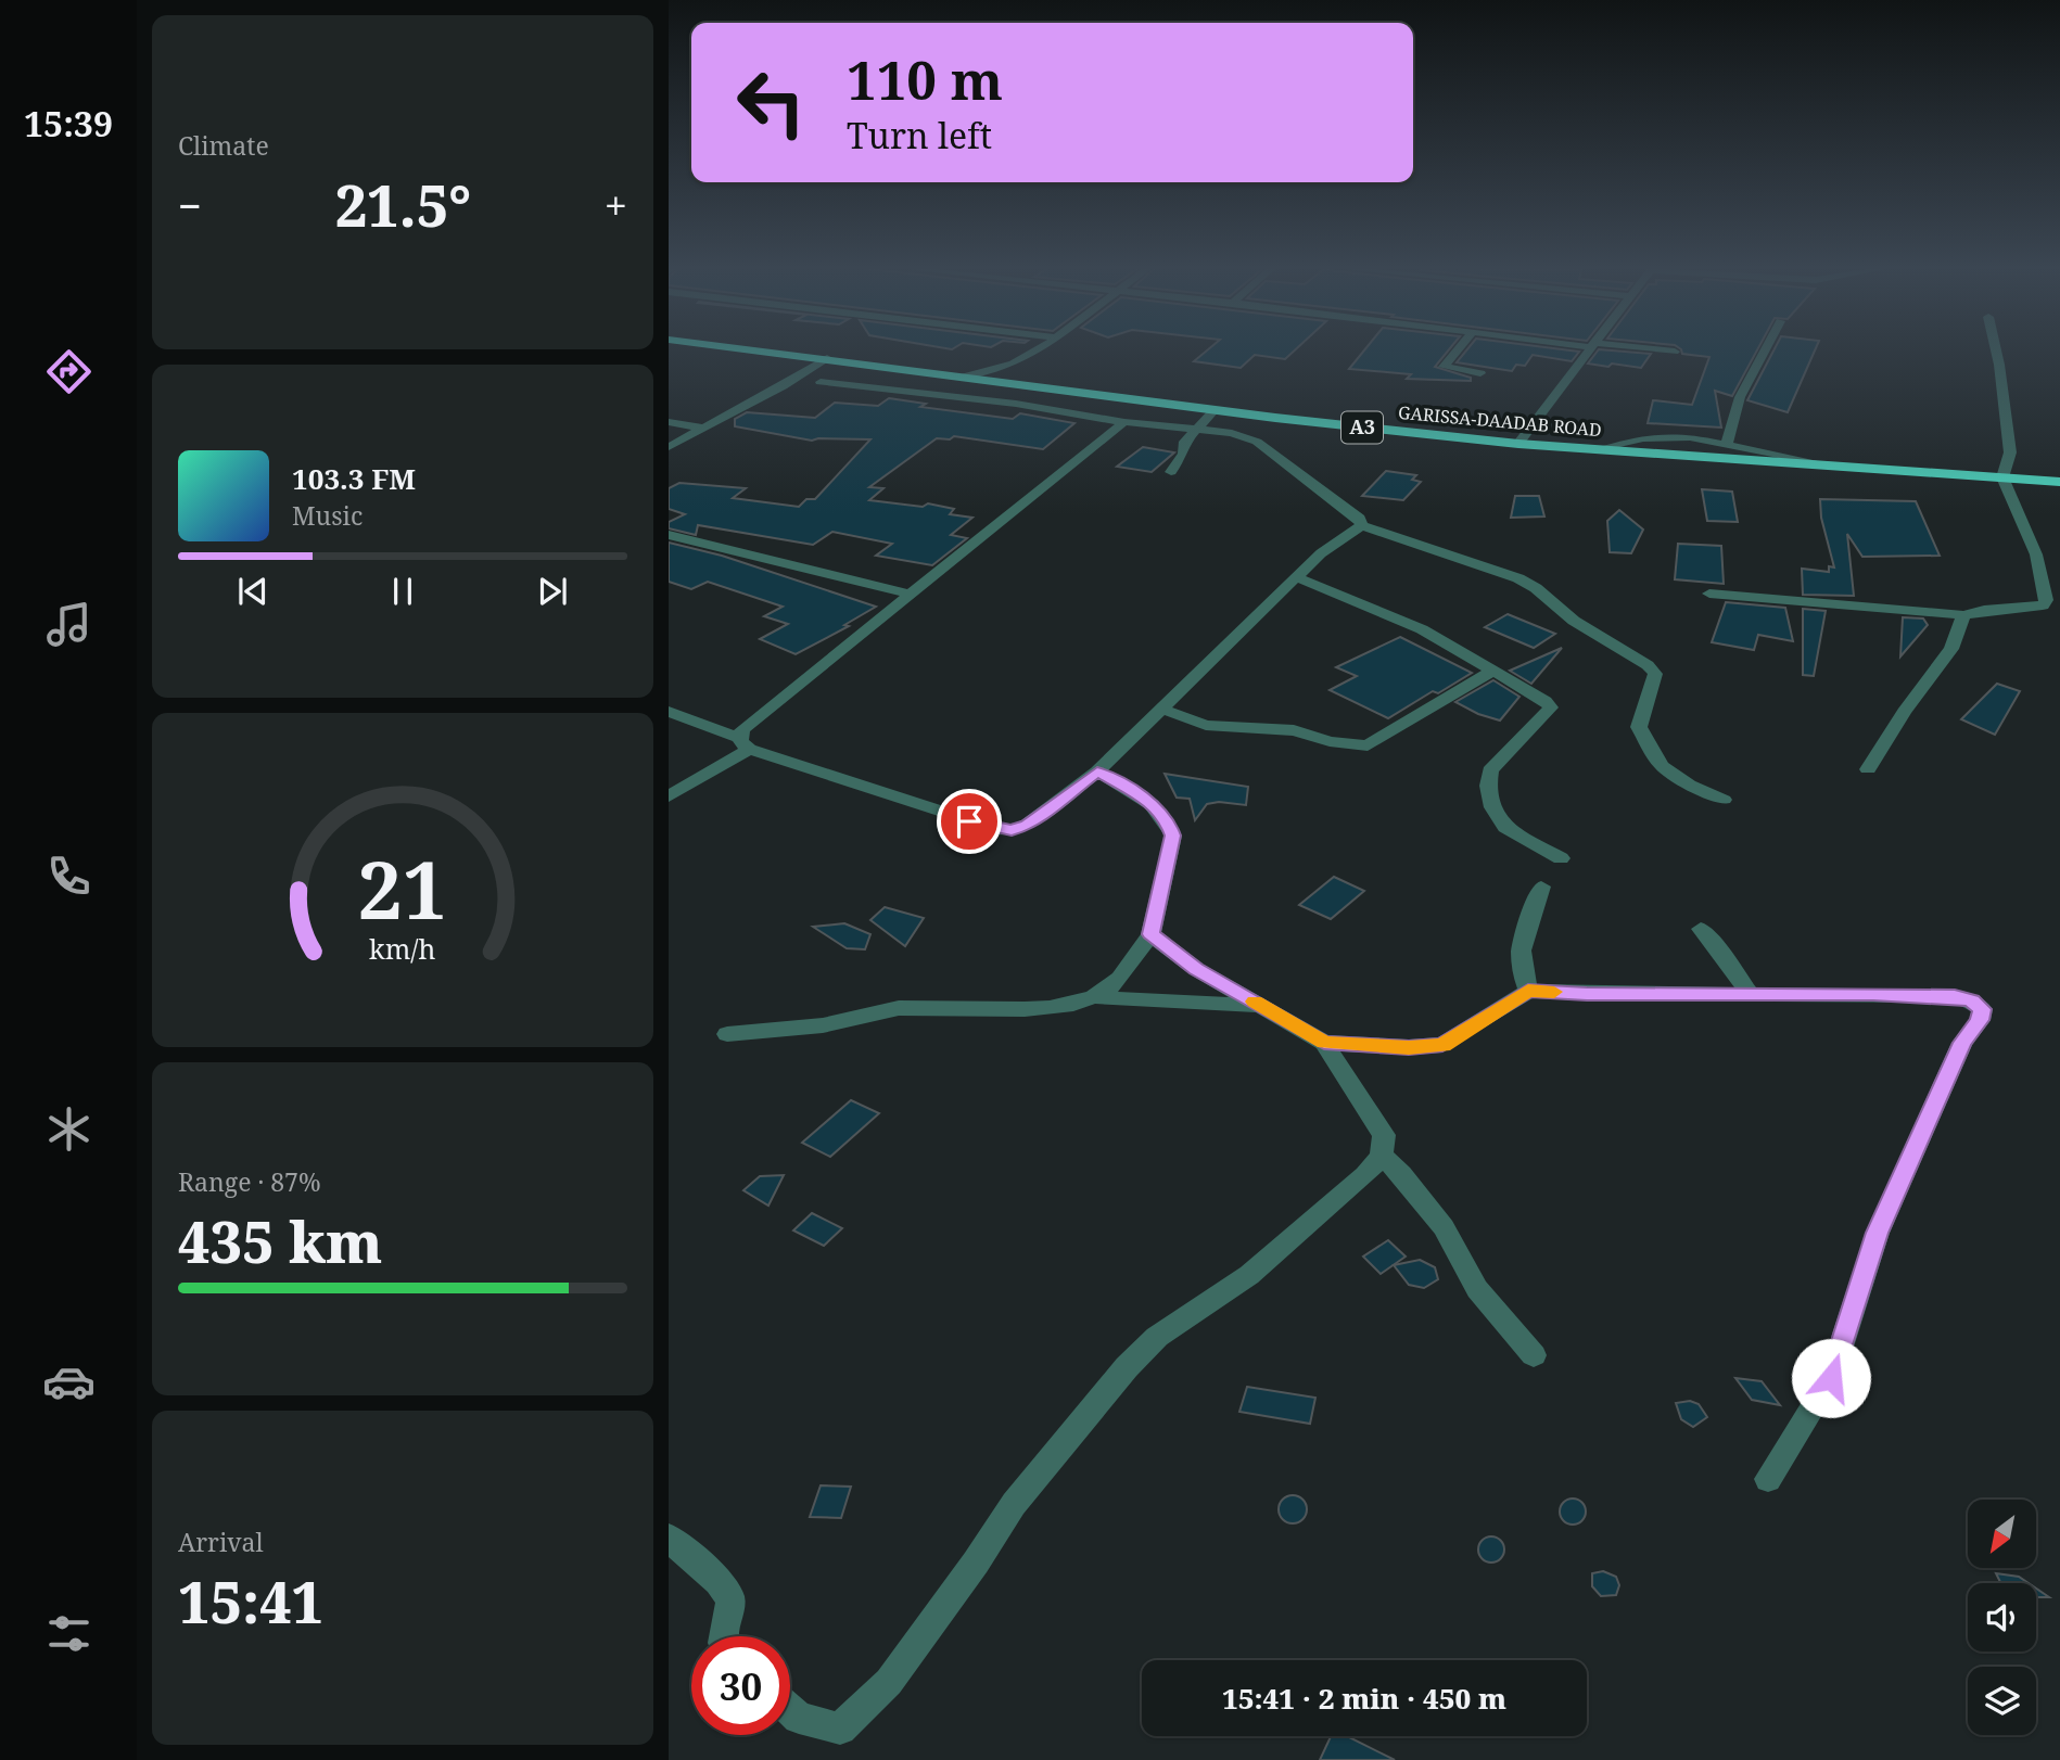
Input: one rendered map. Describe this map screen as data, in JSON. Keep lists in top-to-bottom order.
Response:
{
  "streets": {
    "highway": ["GARISSA-DAADAB ROAD", "A3"]
  },
  "north": "bottom left",
  "page": {
    "tabs": "15:39",
    "tile": [
      "Climate",
      ["Range · 87%", "435 km"],
      ["Arrival", "15:41"]
    ],
    "turn": ["110 m", "Turn left"],
    "heat": ["−", "21.5°", "+"],
    "song": ["103.3 FM", "Music"],
    "limit": "30",
    "trip": "15:41 · 2 min · 450 m",
    "gauge": ["21", "km/h"]
  }
}
